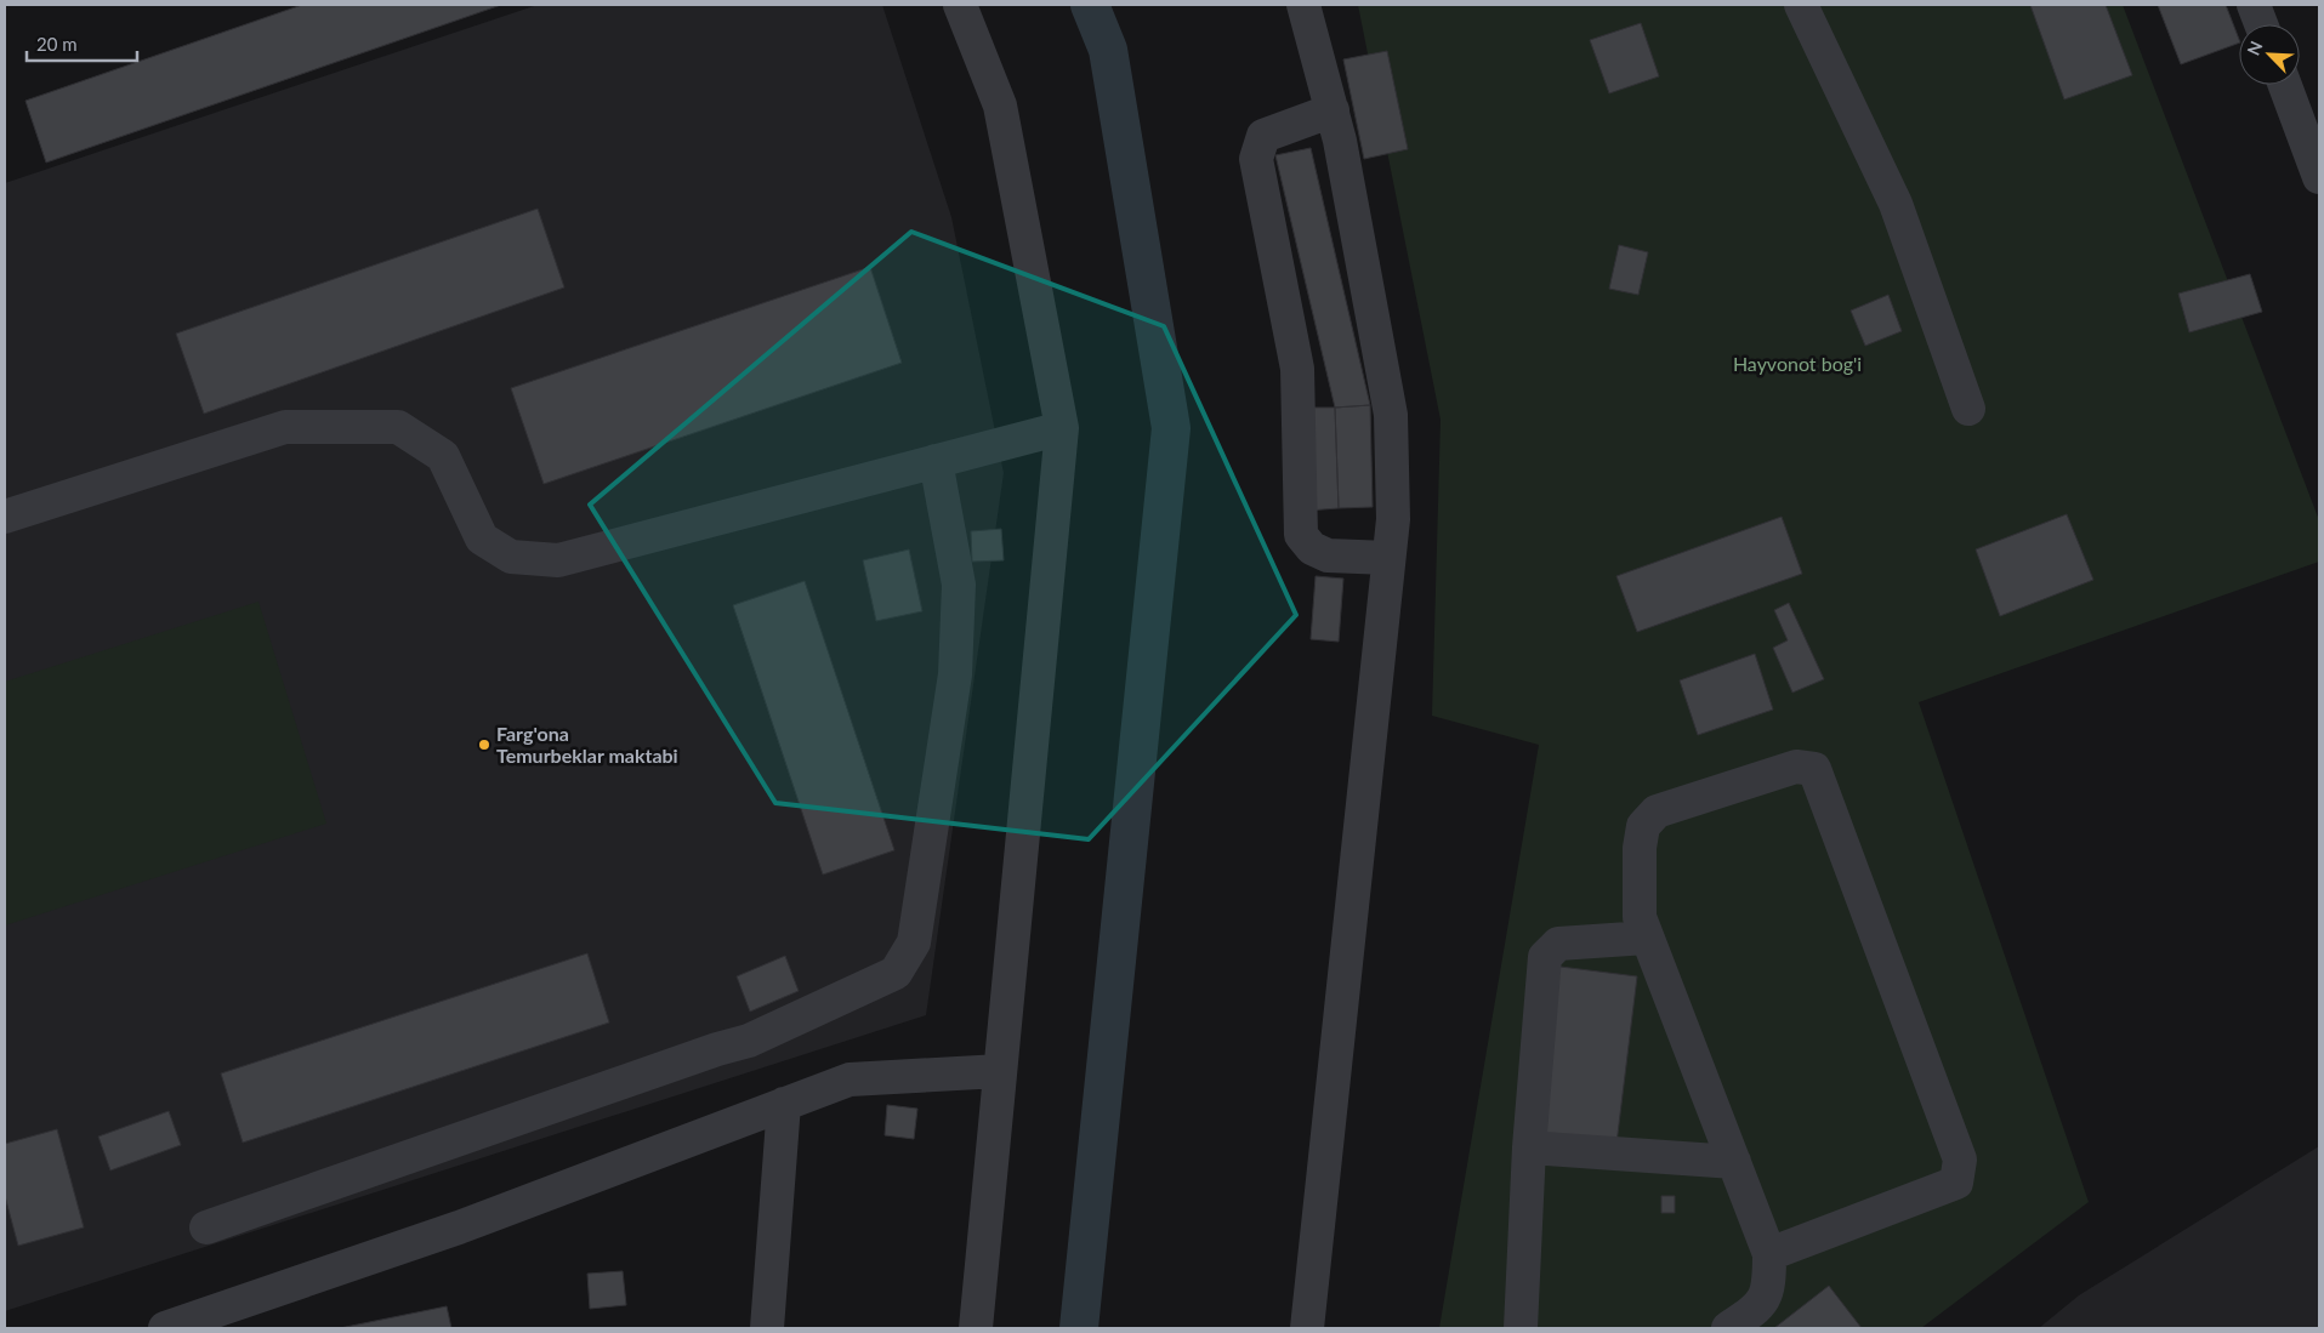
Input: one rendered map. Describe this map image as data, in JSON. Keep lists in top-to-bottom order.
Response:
{
  "parks": ["Hayvonot bog'i"],
  "places": ["Farg'ona Temurbeklar maktabi"],
  "scale_bar": "20 m",
  "north": "top left"
}
